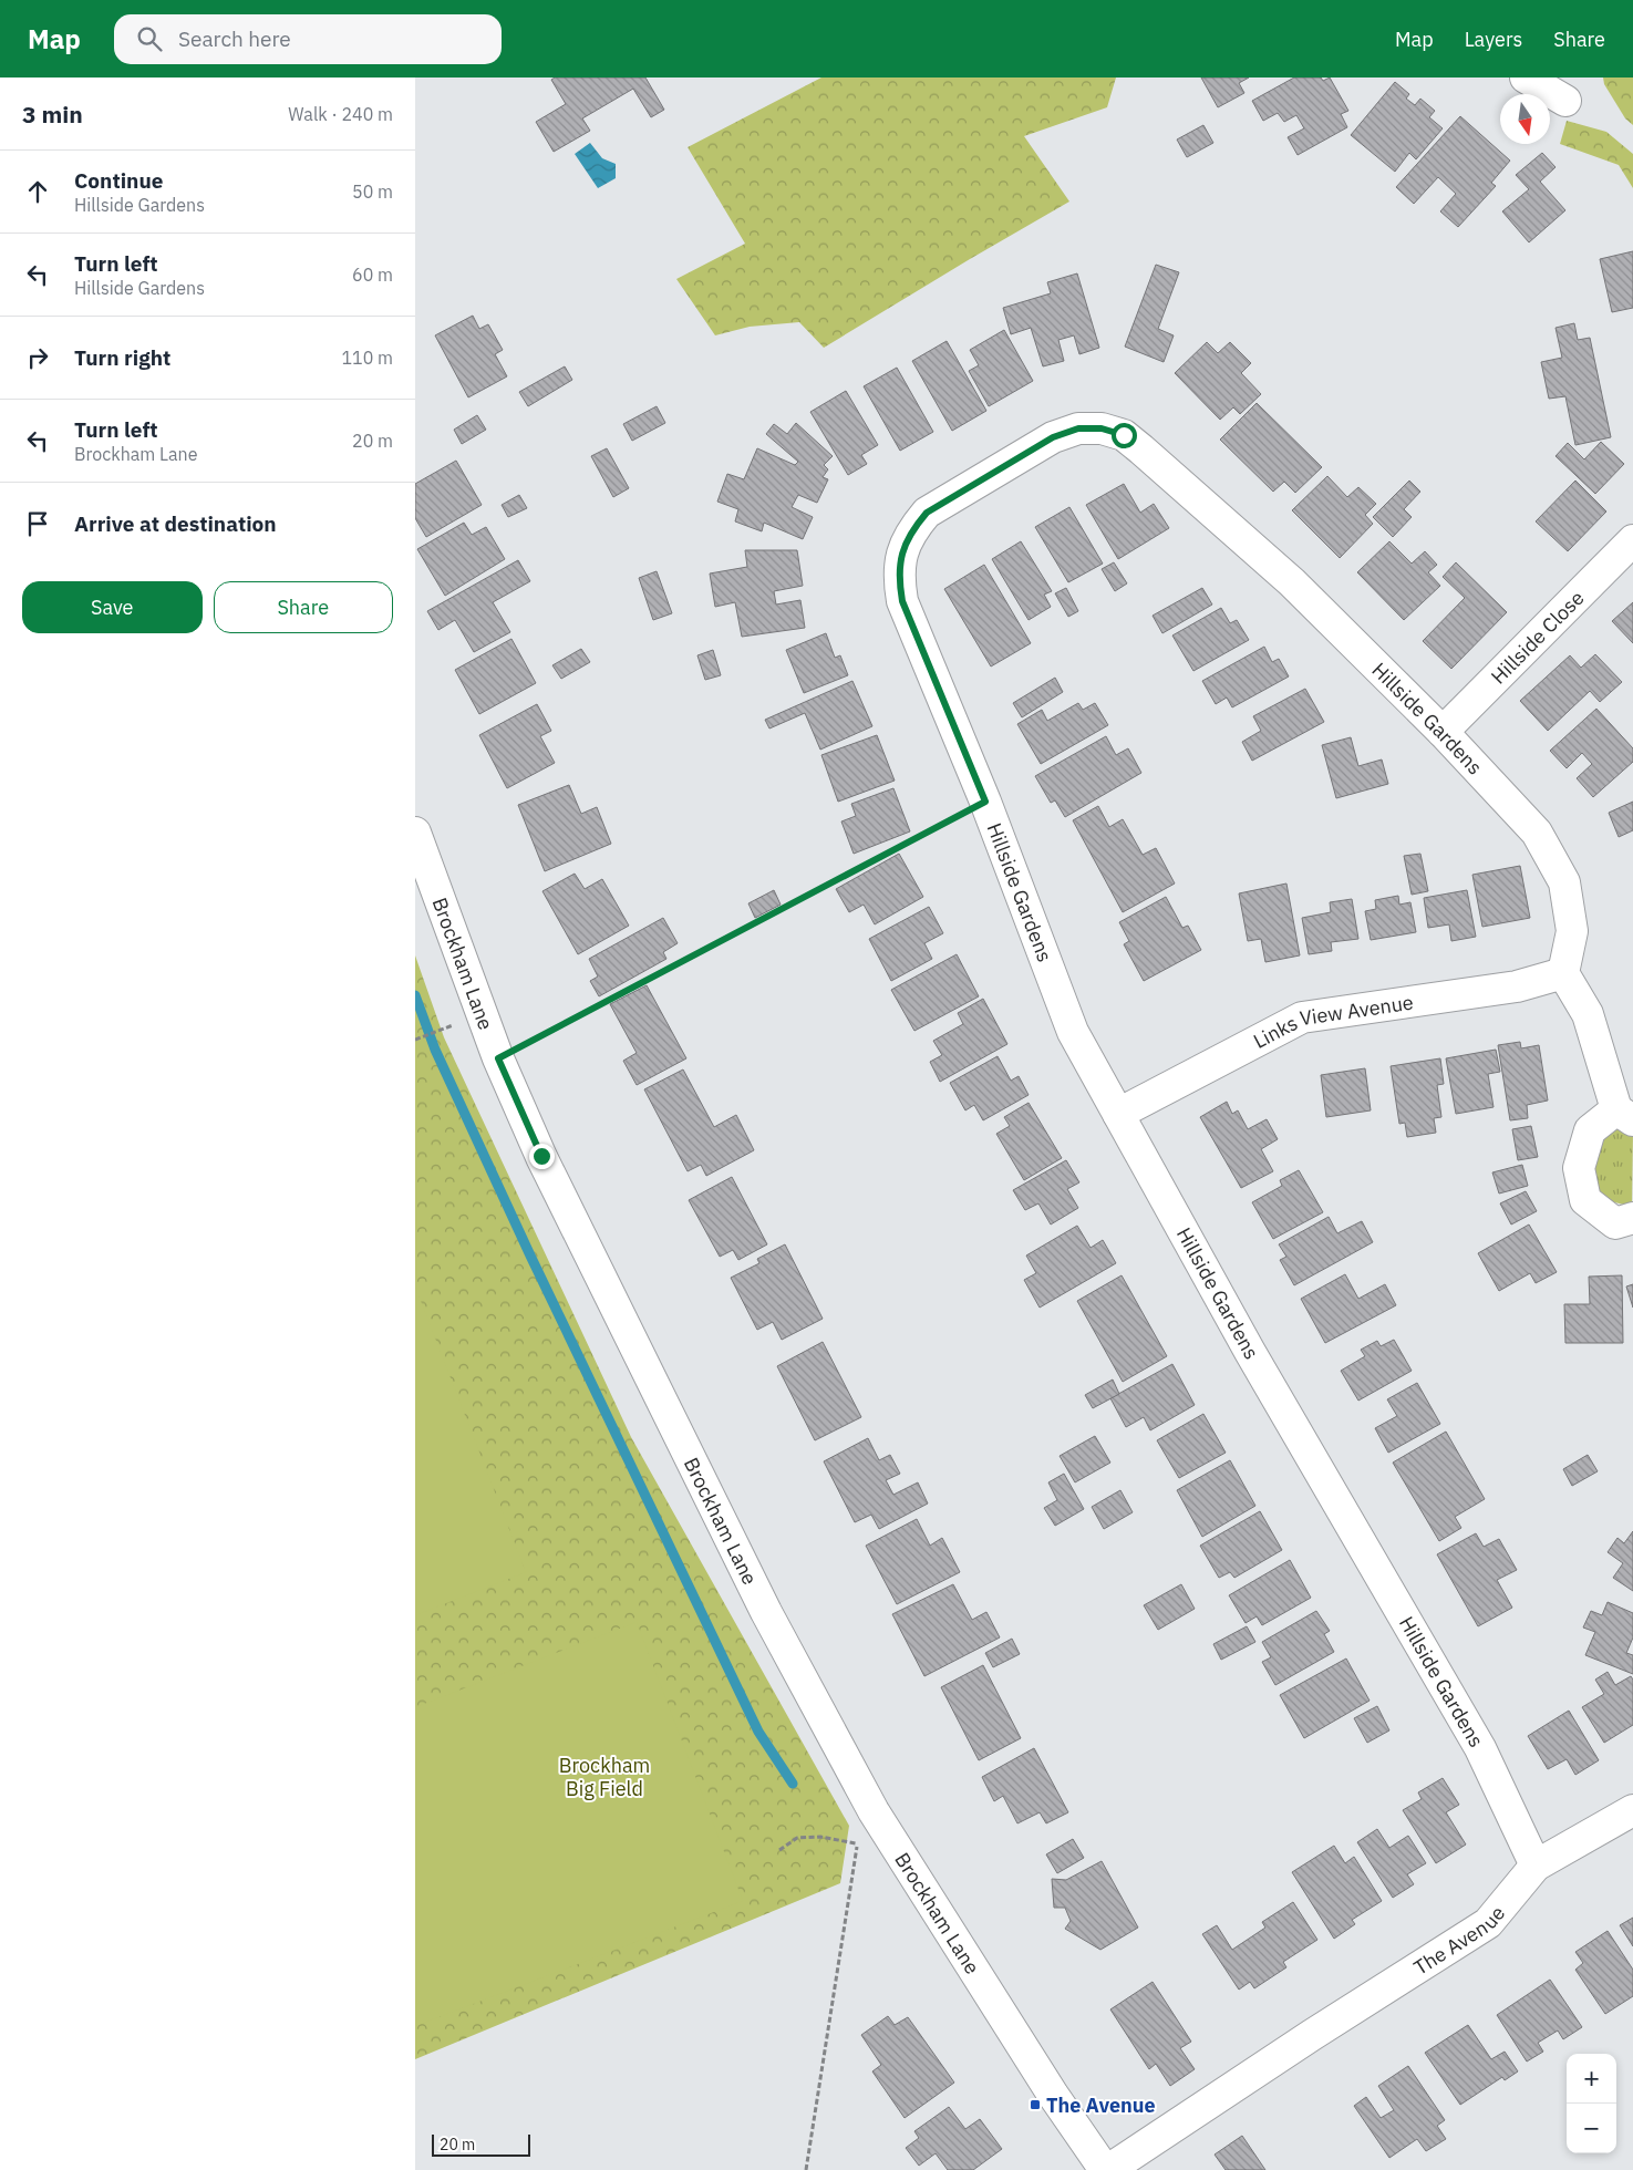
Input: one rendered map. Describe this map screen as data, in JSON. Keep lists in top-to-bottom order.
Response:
{
  "streets": {
    "street": [
      "Hillside Close",
      "Hillside Gardens",
      "Brockham Lane",
      "Links View Avenue",
      "The Avenue"
    ]
  },
  "crossings": [
    ["Hillside Close", "Hillside Gardens"],
    ["Hillside Gardens", "Links View Avenue"],
    ["Hillside Gardens", "The Avenue"],
    ["Brockham Lane", "The Avenue"]
  ],
  "parks": ["Brockham Big Field"],
  "places": {
    "transit": ["The Avenue"]
  },
  "scale_bar": "20 m",
  "north": "bottom",
  "page": {
    "header": "Map",
    "search": "Search here",
    "nav": ["Map", "Layers", "Share"],
    "heading": ["3 min", "Walk · 240 m"],
    "list": [
      ["Continue", "Hillside Gardens", "50 m"],
      ["Turn left", "Hillside Gardens", "60 m"],
      ["Turn right", "110 m"],
      ["Turn left", "Brockham Lane", "20 m"],
      "Arrive at destination"
    ],
    "buttons": ["Save", "Share"],
    "map_buttons": ["+", "−"],
    "scale": "20 m"
  }
}
